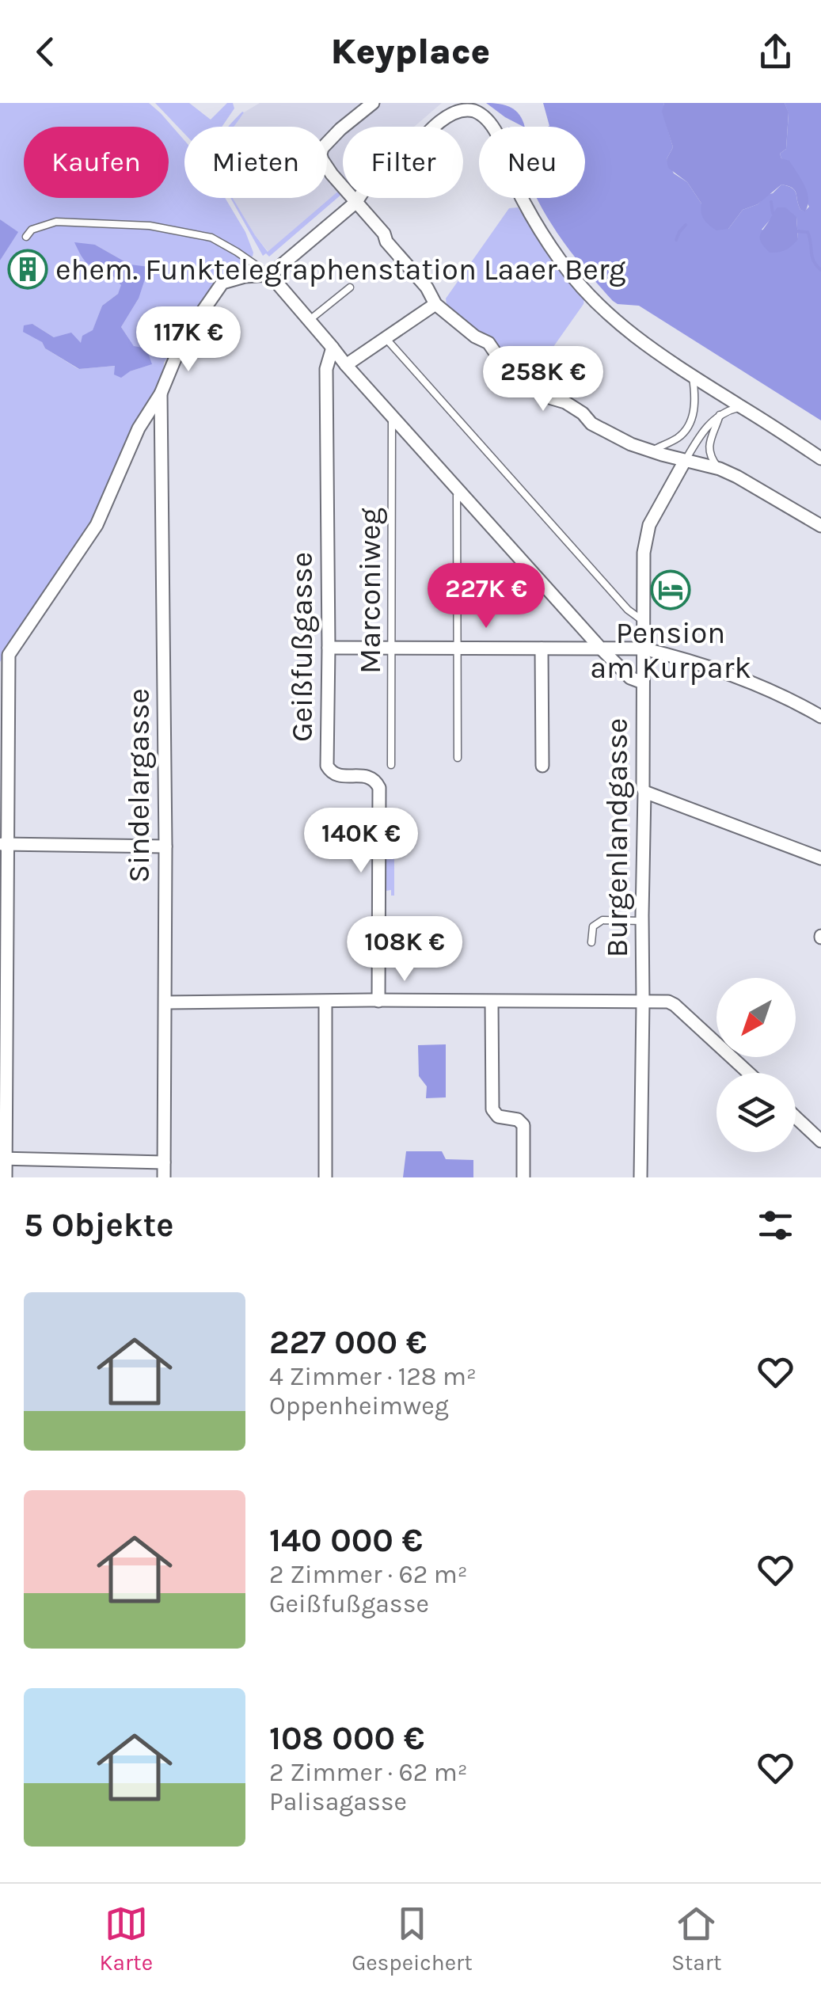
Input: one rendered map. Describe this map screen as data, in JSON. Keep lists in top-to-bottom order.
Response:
{
  "streets": {
    "street": ["Geißfußgasse", "Sindelargasse", "Burgenlandgasse"],
    "lane": ["Marconiweg"]
  },
  "places": {
    "building": ["ehem. Funktelegraphenstation Laaer Berg"],
    "hotel": ["Pension am Kurpark"]
  },
  "north": "bottom left",
  "page": {
    "header": "Keyplace",
    "chip": [
      "Kaufen",
      "Mieten",
      "Filter",
      "Neu"
    ],
    "price": [
      "117K €",
      "258K €",
      "227K €",
      "140K €",
      "108K €"
    ],
    "heading": "5 Objekte",
    "list": [
      {
        "name": "227 000 €",
        "note": "4 Zimmer · 128 m² · Oppenheimweg"
      },
      {
        "name": "140 000 €",
        "note": "2 Zimmer · 62 m² · Geißfußgasse"
      },
      {
        "name": "108 000 €",
        "note": "2 Zimmer · 62 m² · Palisagasse"
      }
    ],
    "tabs": ["Karte", "Gespeichert", "Start"]
  }
}
